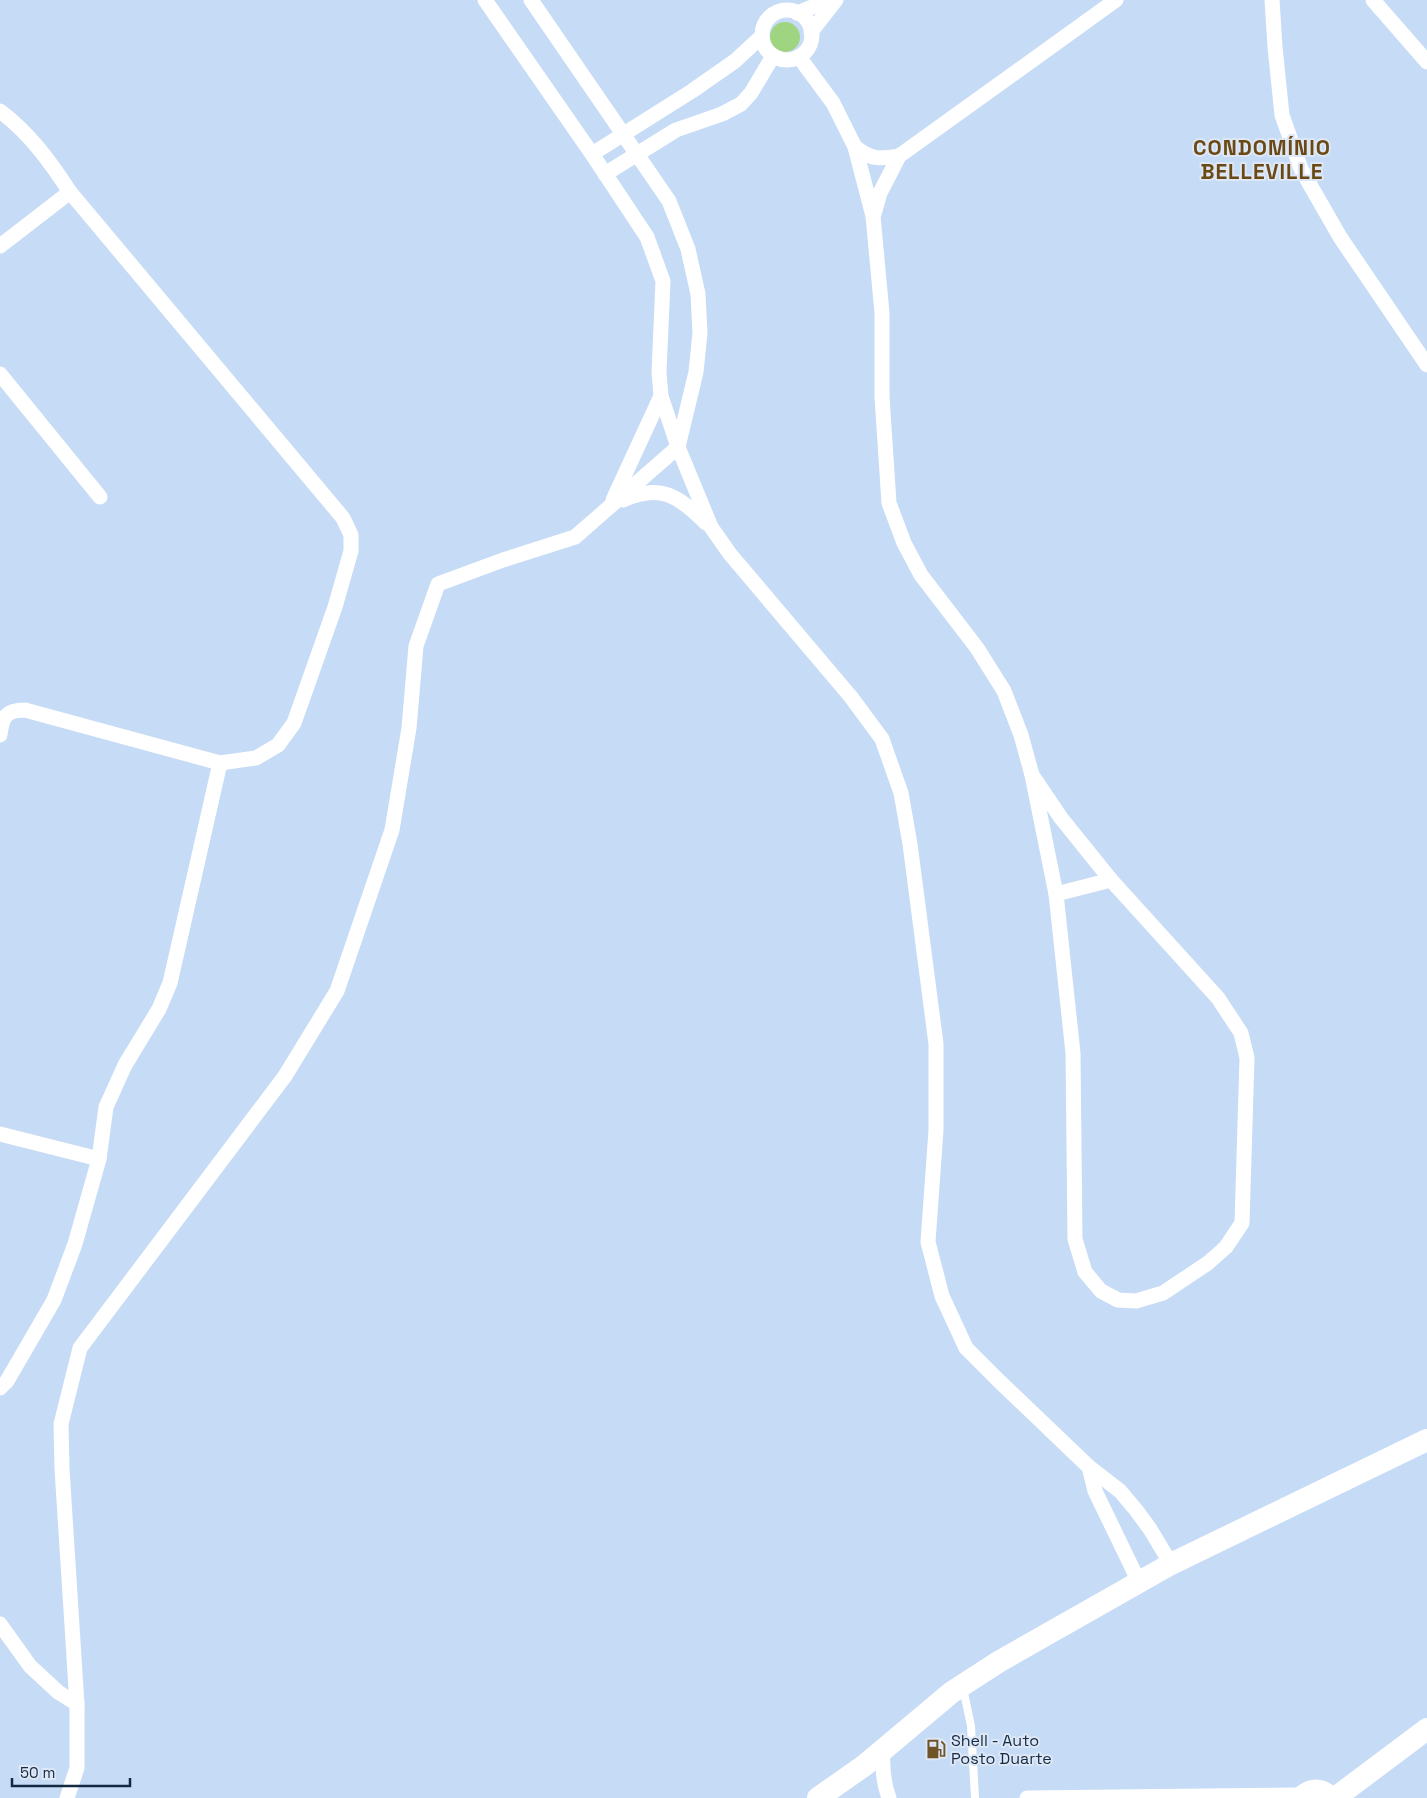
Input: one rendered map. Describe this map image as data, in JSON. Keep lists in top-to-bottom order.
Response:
{
  "districts": ["CONDOMÍNIO BELLEVILLE"],
  "places": {
    "fuel station": ["Shell - Auto Posto Duarte"]
  },
  "scale_bar": "50 m"
}
